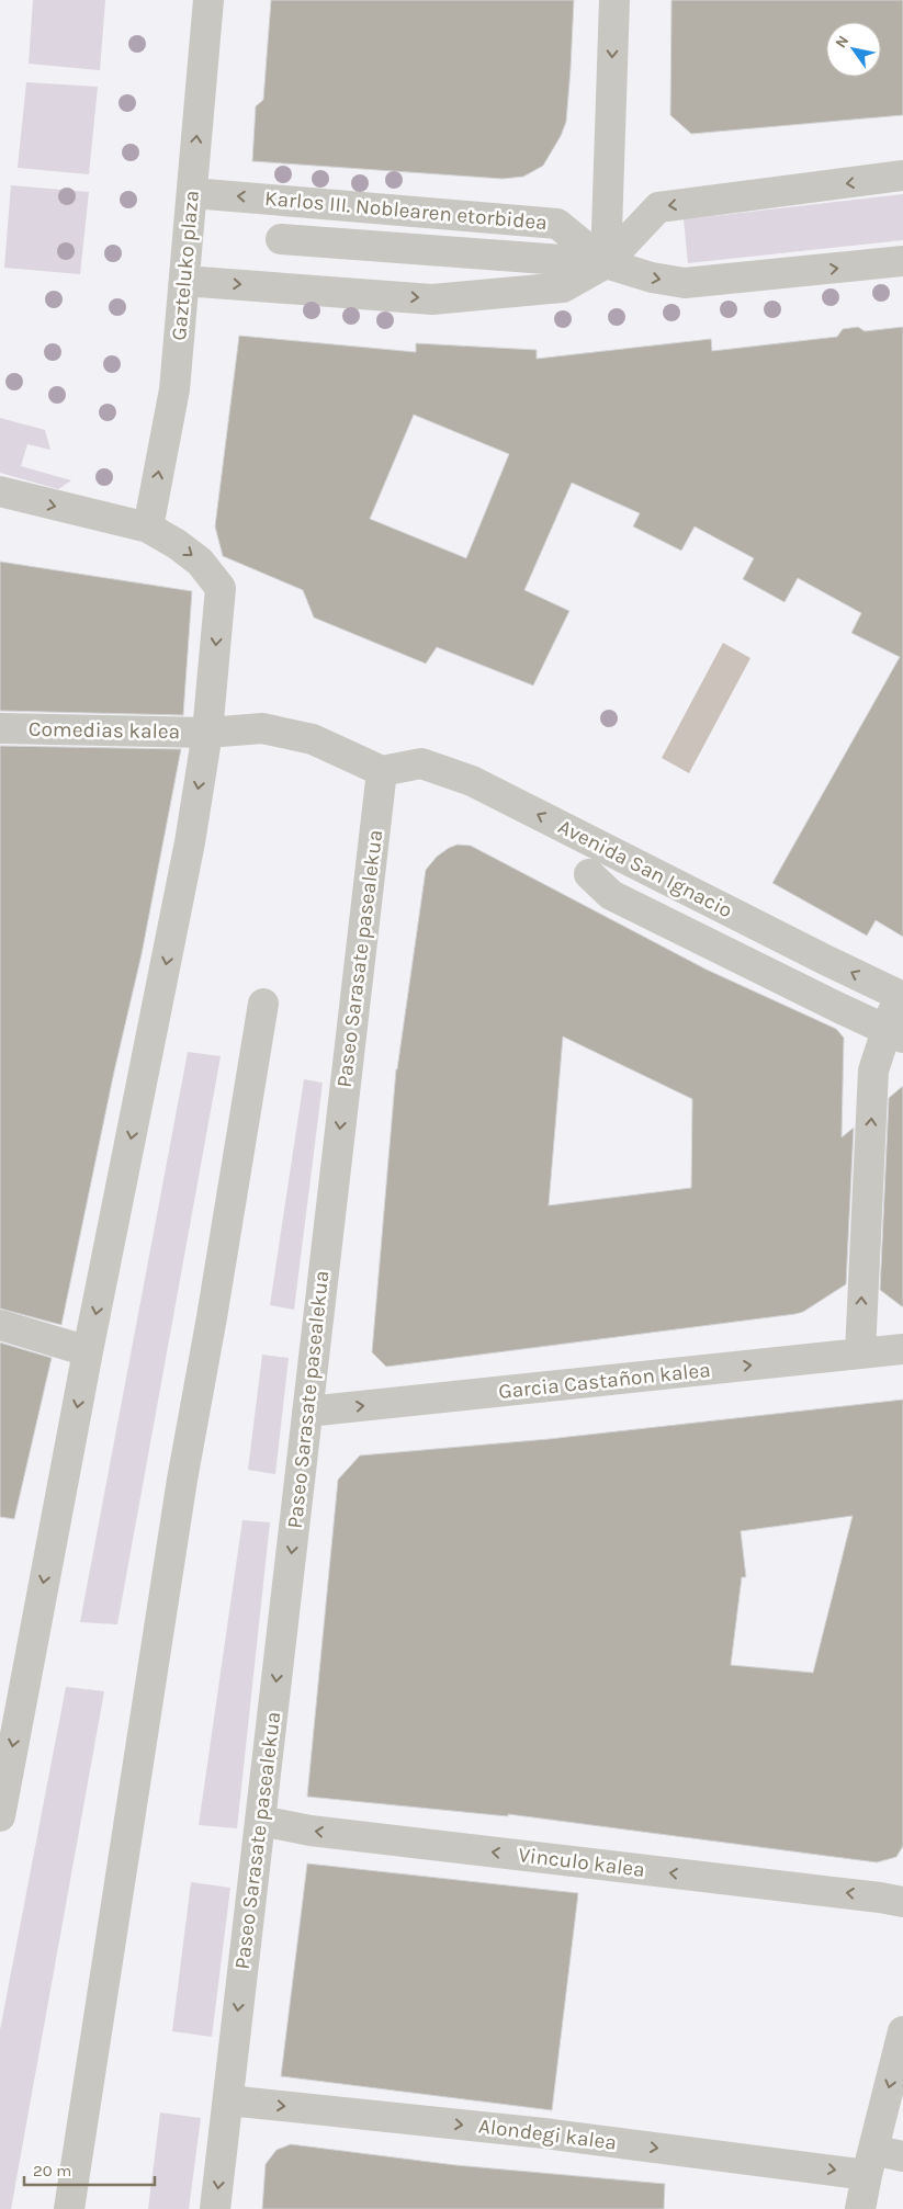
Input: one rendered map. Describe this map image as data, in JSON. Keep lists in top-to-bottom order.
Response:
{
  "streets": {
    "street": [
      "Karlos III. Noblearen etorbidea",
      "Gazteluko plaza",
      "Comedias kalea",
      "Avenida San Ignacio",
      "Paseo Sarasate pasealekua",
      "Garcia Castañon kalea",
      "Vinculo kalea",
      "Alondegi kalea"
    ]
  },
  "crossings": [
    ["Karlos III. Noblearen etorbidea", "Gazteluko plaza"],
    ["Avenida San Ignacio", "Paseo Sarasate pasealekua"],
    ["Paseo Sarasate pasealekua", "Garcia Castañon kalea"],
    ["Paseo Sarasate pasealekua", "Vinculo kalea"],
    ["Paseo Sarasate pasealekua", "Alondegi kalea"]
  ],
  "one_way": [
    "Gazteluko plaza",
    "Avenida San Ignacio",
    "Garcia Castañon kalea",
    "Vinculo kalea",
    "Alondegi kalea"
  ],
  "scale_bar": "20 m",
  "north": "top left"
}
